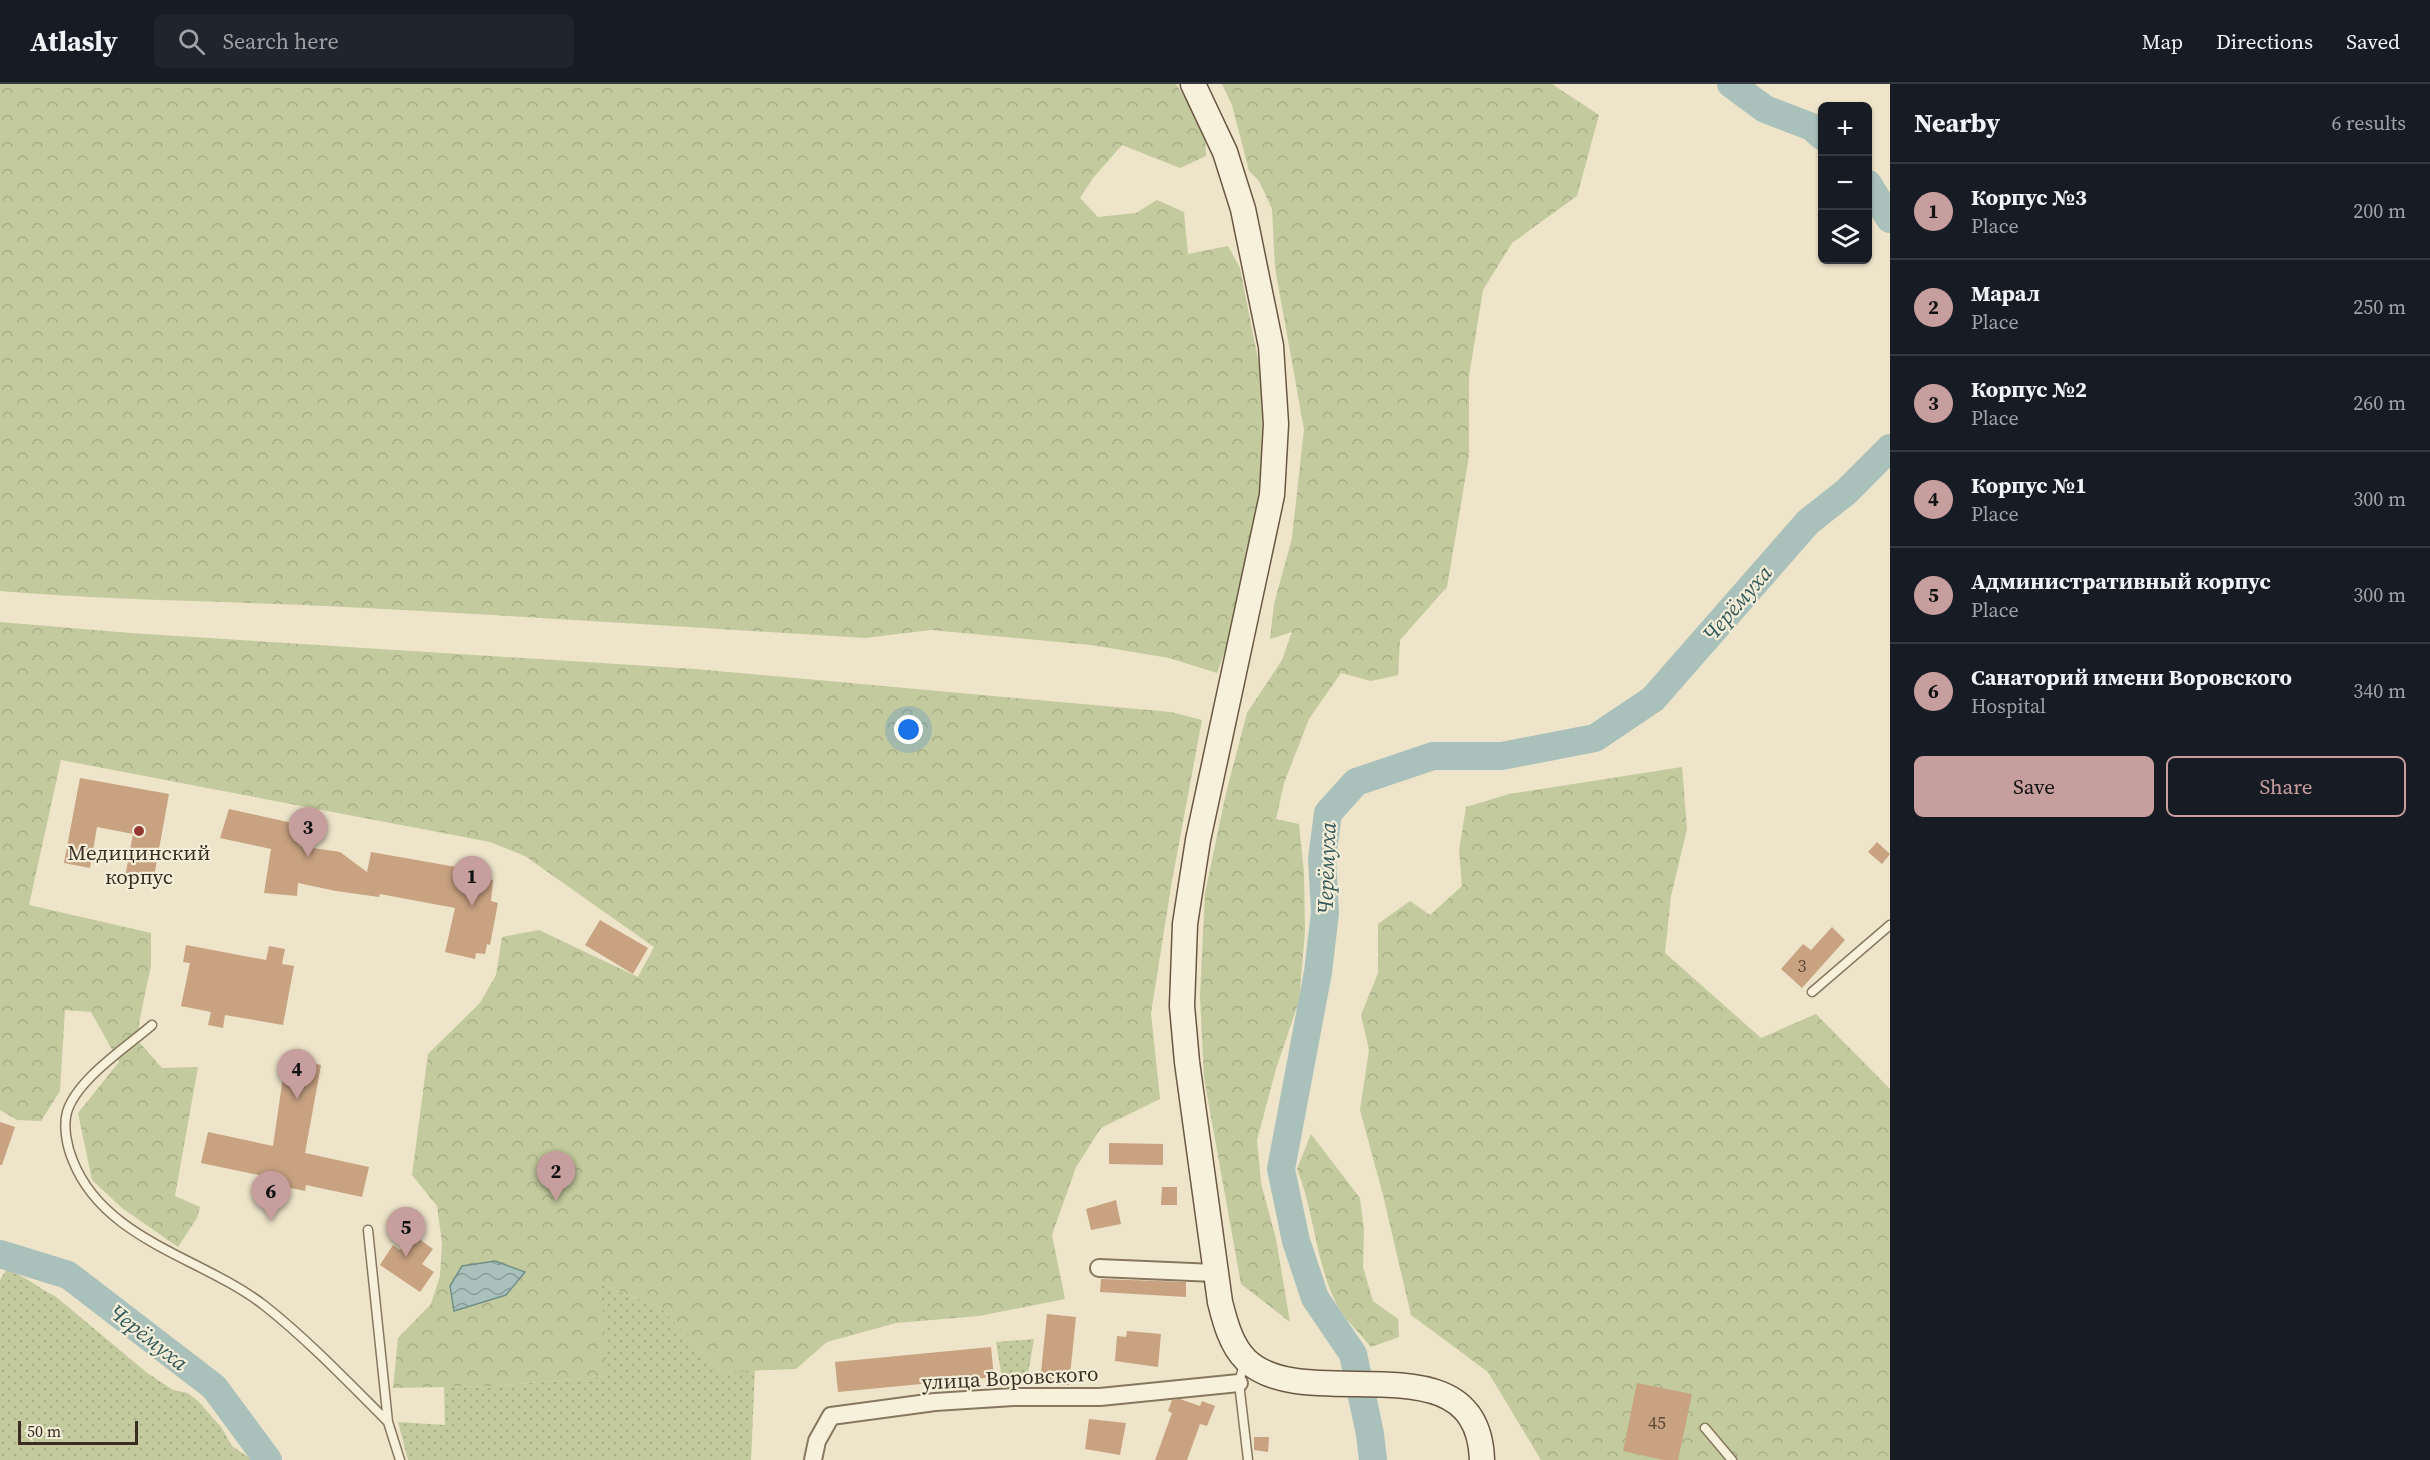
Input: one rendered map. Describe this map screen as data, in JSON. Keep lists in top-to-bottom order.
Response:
{
  "streets": {
    "street": ["улица Воровского"]
  },
  "water": ["Черёмуха"],
  "places": ["Медицинский корпус"],
  "house_numbers": ["3", "45"],
  "scale_bar": "50 m",
  "page": {
    "header": "Atlasly",
    "search": "Search here",
    "nav": ["Map", "Directions", "Saved"],
    "heading": ["Nearby", "6 results"],
    "map_buttons": ["+", "−"],
    "list": [
      {
        "mark": "1",
        "name": "Корпус №3",
        "note": "Place",
        "value": "200 m"
      },
      {
        "mark": "2",
        "name": "Марал",
        "note": "Place",
        "value": "250 m"
      },
      {
        "mark": "3",
        "name": "Корпус №2",
        "note": "Place",
        "value": "260 m"
      },
      {
        "mark": "4",
        "name": "Корпус №1",
        "note": "Place",
        "value": "300 m"
      },
      {
        "mark": "5",
        "name": "Административный корпус",
        "note": "Place",
        "value": "300 m"
      },
      {
        "mark": "6",
        "name": "Санаторий имени Воровского",
        "note": "Hospital",
        "value": "340 m"
      }
    ],
    "buttons": ["Save", "Share"],
    "pins": [
      "3",
      "1",
      "4",
      "2",
      "6",
      "5"
    ],
    "scale": "50 m"
  }
}
